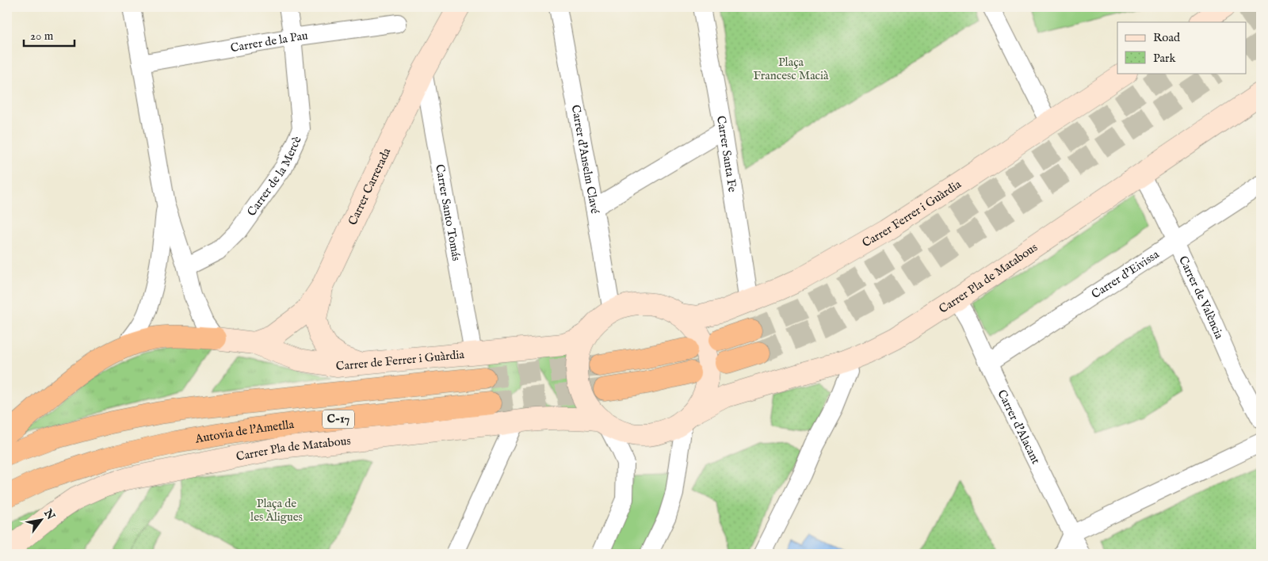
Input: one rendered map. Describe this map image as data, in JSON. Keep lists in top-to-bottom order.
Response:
{
  "streets": {
    "highway": ["C-17", "Autovia de l'Ametlla"],
    "main road": [
      "Carrer Carrerada",
      "Carrer Ferrer i Guàrdia",
      "Carrer Pla de Matabous",
      "Carrer de Ferrer i Guàrdia"
    ],
    "street": [
      "Carrer de la Pau",
      "Carrer Santa Fe",
      "Carrer d'Anselm Clavé",
      "Carrer de la Mercè",
      "Carrer Santo Tomás",
      "Carrer d'Eivissa",
      "Carrer de València",
      "Carrer d'Alacant"
    ]
  },
  "crossings": [
    ["Carrer de la Pau", "Carrer de la Mercè"],
    ["Carrer Santa Fe", "Carrer Ferrer i Guàrdia"],
    ["Carrer d'Anselm Clavé", "Carrer Ferrer i Guàrdia"],
    ["Carrer d'Anselm Clavé", "Carrer Pla de Matabous"],
    ["Carrer d'Anselm Clavé", "Carrer de Ferrer i Guàrdia"],
    ["Carrer Carrerada", "Carrer Santo Tomás"],
    ["Carrer Carrerada", "Carrer de Ferrer i Guàrdia"],
    ["Carrer Santo Tomás", "Carrer de Ferrer i Guàrdia"],
    ["Carrer Ferrer i Guàrdia", "Carrer Pla de Matabous"],
    ["Carrer Ferrer i Guàrdia", "Carrer de Ferrer i Guàrdia"],
    ["Carrer d'Eivissa", "Carrer de València"],
    ["Carrer d'Eivissa", "Carrer d'Alacant"],
    ["Carrer Pla de Matabous", "Carrer de València"],
    ["Carrer Pla de Matabous", "Carrer de Ferrer i Guàrdia"],
    ["Carrer Pla de Matabous", "Carrer d'Alacant"]
  ],
  "parks": ["Plaça Francesc Macià", "Plaça de les Àligues"],
  "legend": ["Road", "Park"],
  "scale_bar": "20 m",
  "north": "top right"
}
